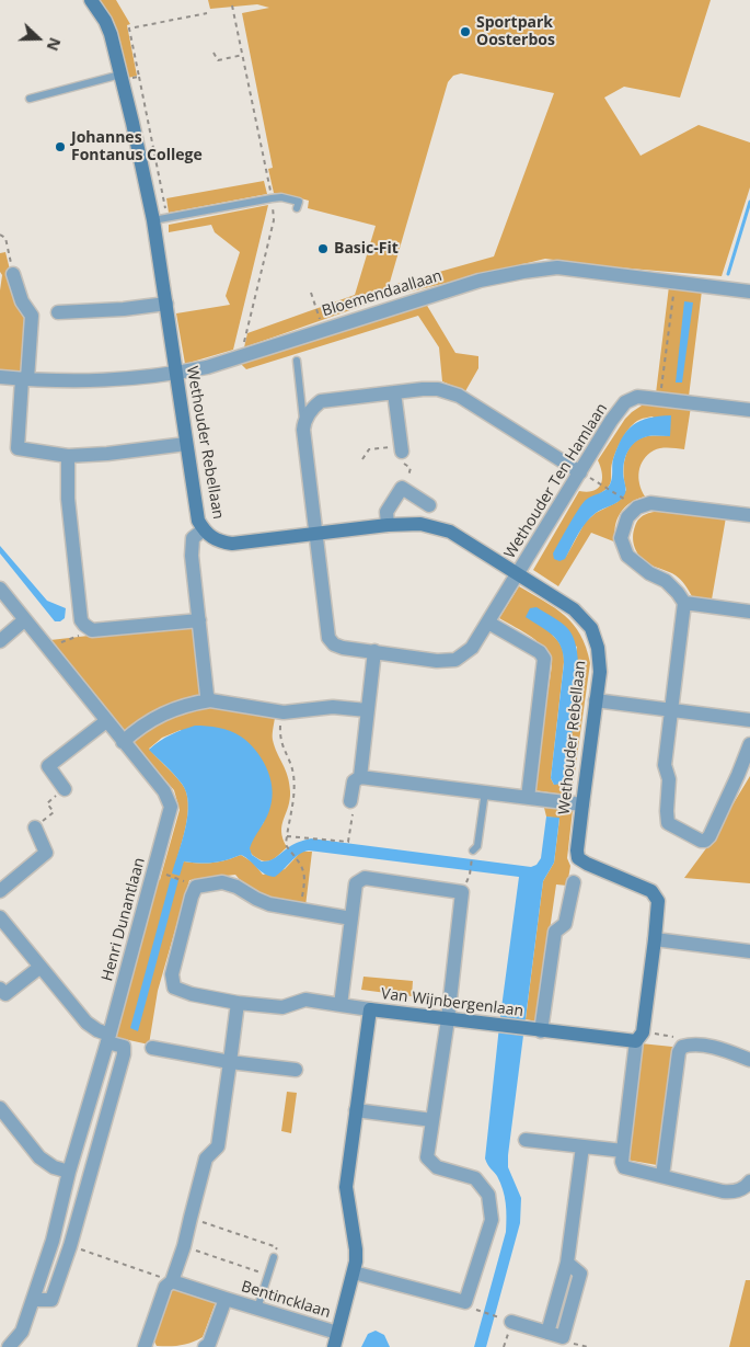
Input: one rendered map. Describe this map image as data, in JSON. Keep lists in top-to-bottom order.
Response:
{
  "streets": {
    "street": [
      "Bloemendaallaan",
      "Wethouder Rebellaan",
      "Wethouder Ten Hamlaan",
      "Henri Dunantlaan",
      "Van Wijnbergenlaan",
      "Bentincklaan"
    ]
  },
  "crossings": [
    ["Bloemendaallaan", "Wethouder Rebellaan"],
    ["Wethouder Rebellaan", "Wethouder Ten Hamlaan"],
    ["Van Wijnbergenlaan", "Bentincklaan"]
  ],
  "places": ["Sportpark Oosterbos", "Johannes Fontanus College", "Basic-Fit"],
  "north": "right"
}
